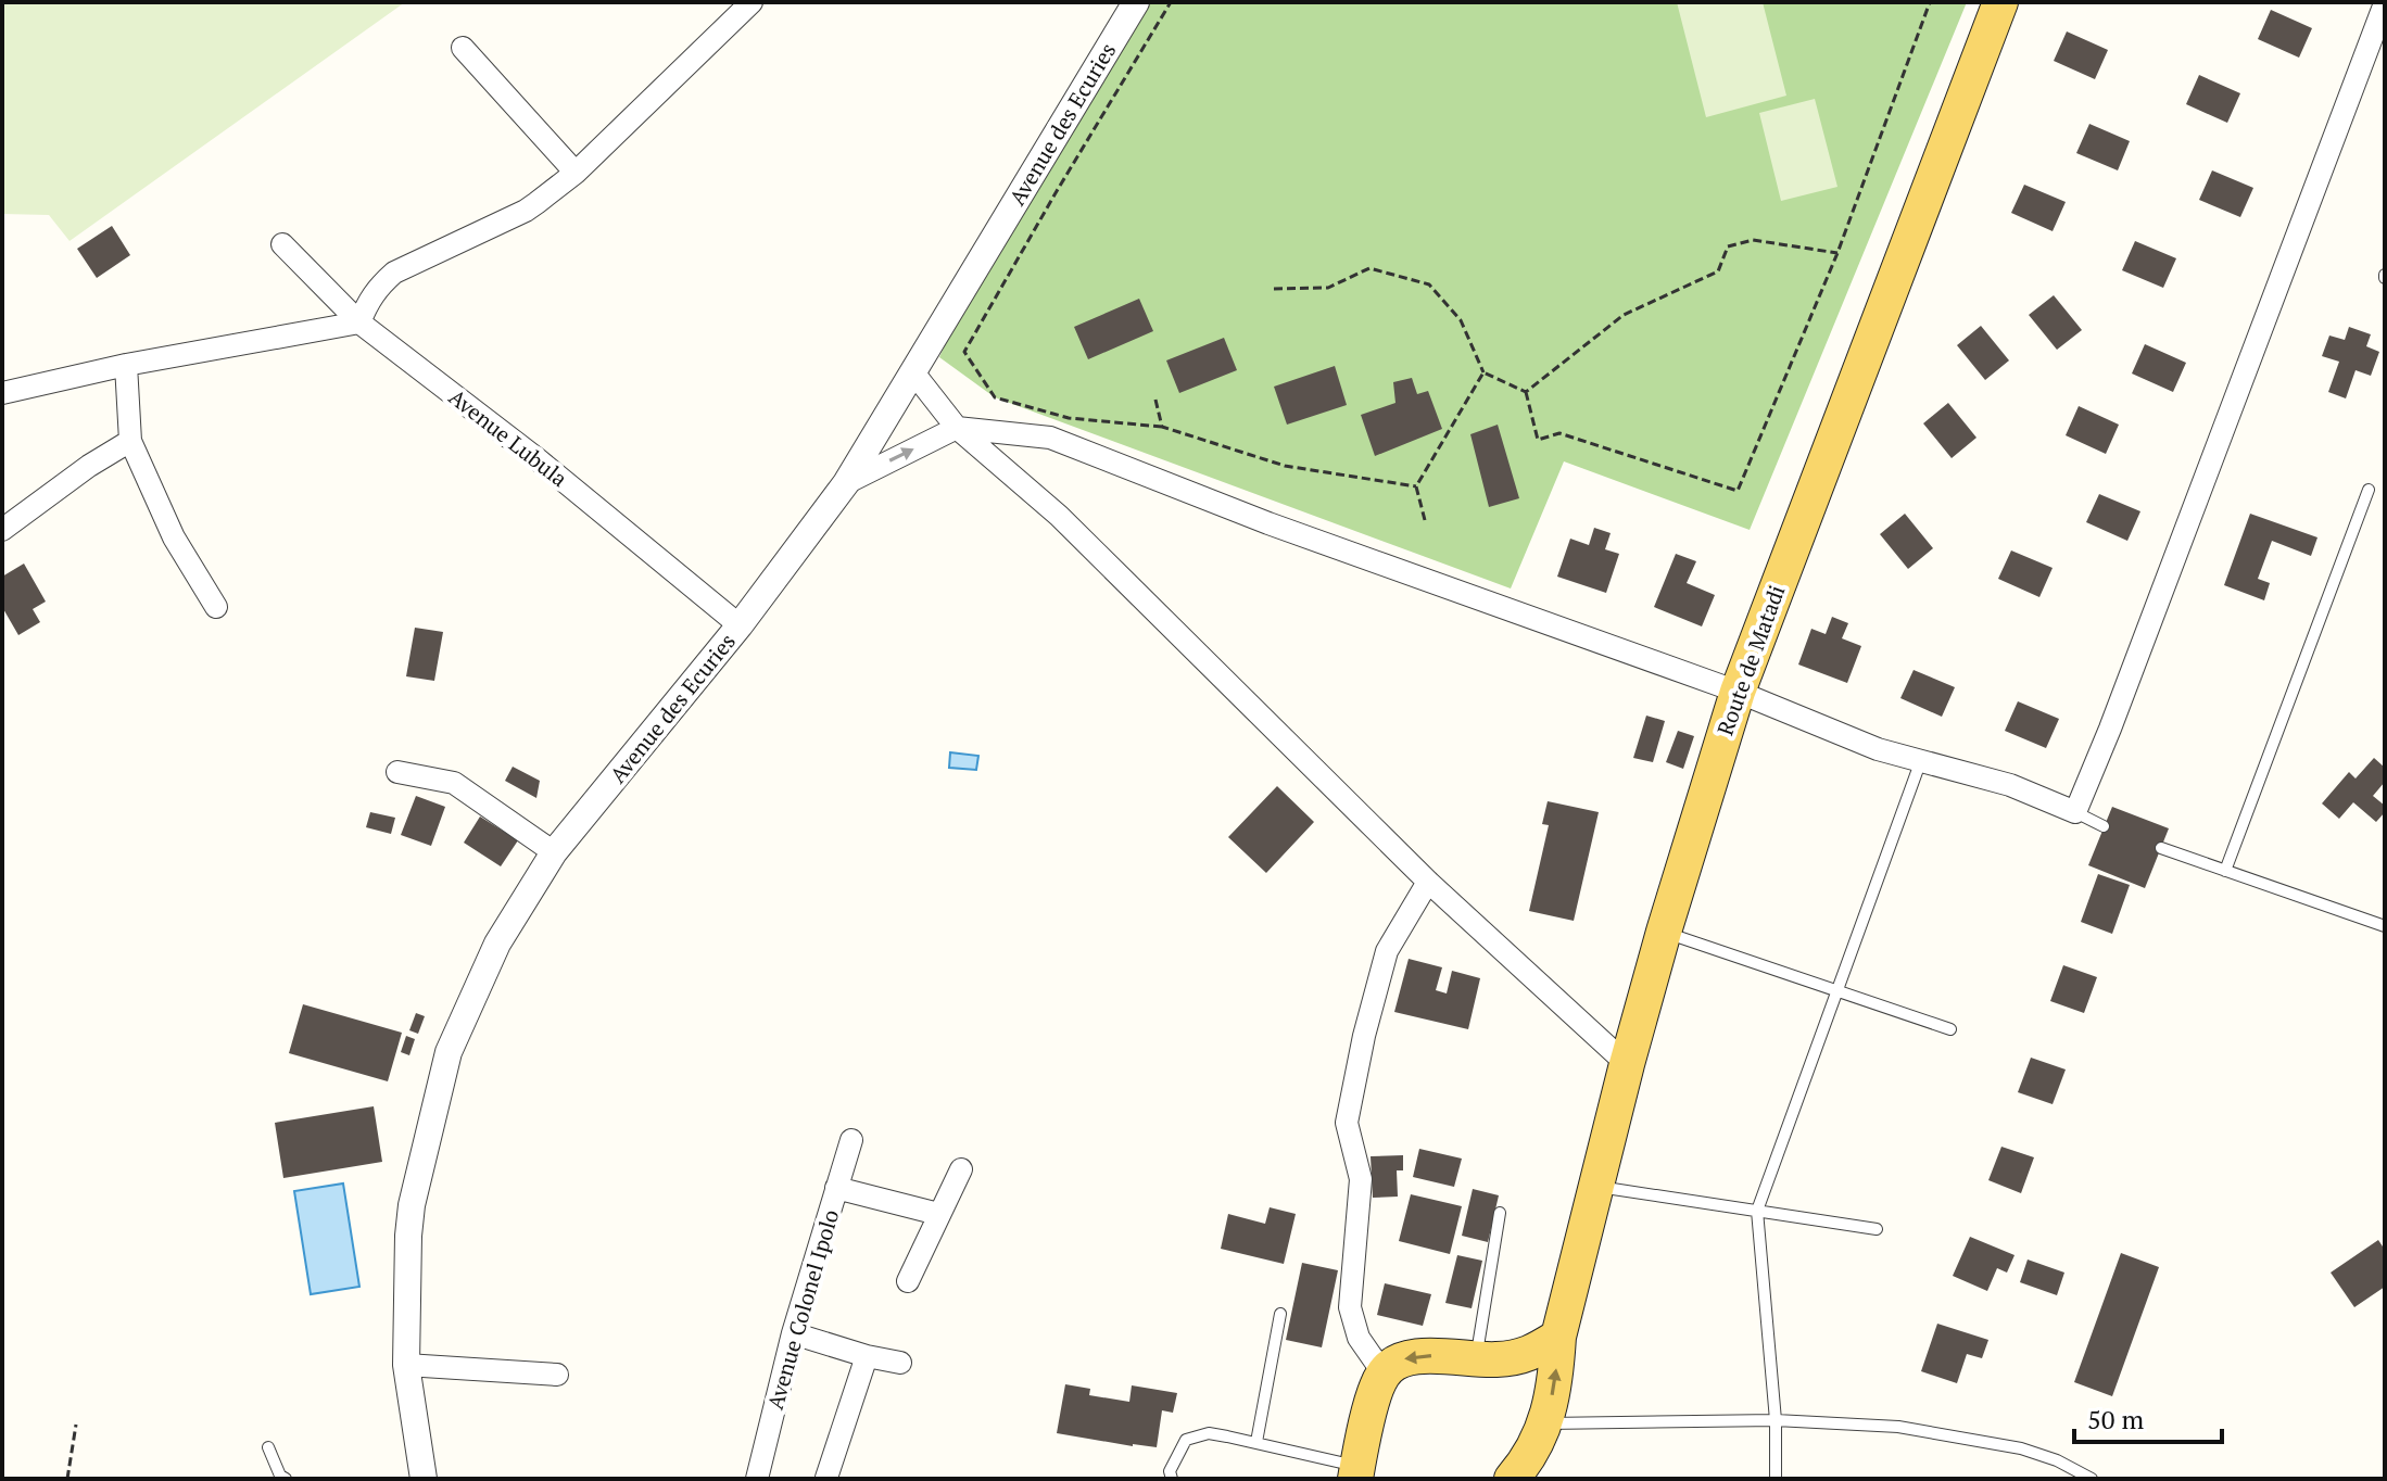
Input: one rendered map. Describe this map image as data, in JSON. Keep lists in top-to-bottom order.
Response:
{
  "streets": {
    "main road": ["Route de Matadi"],
    "street": ["Avenue des Ecuries", "Avenue Lubula", "Avenue Colonel Ipolo"]
  },
  "crossings": [
    ["Avenue des Ecuries", "Avenue Lubula"]
  ],
  "scale_bar": "50 m"
}
